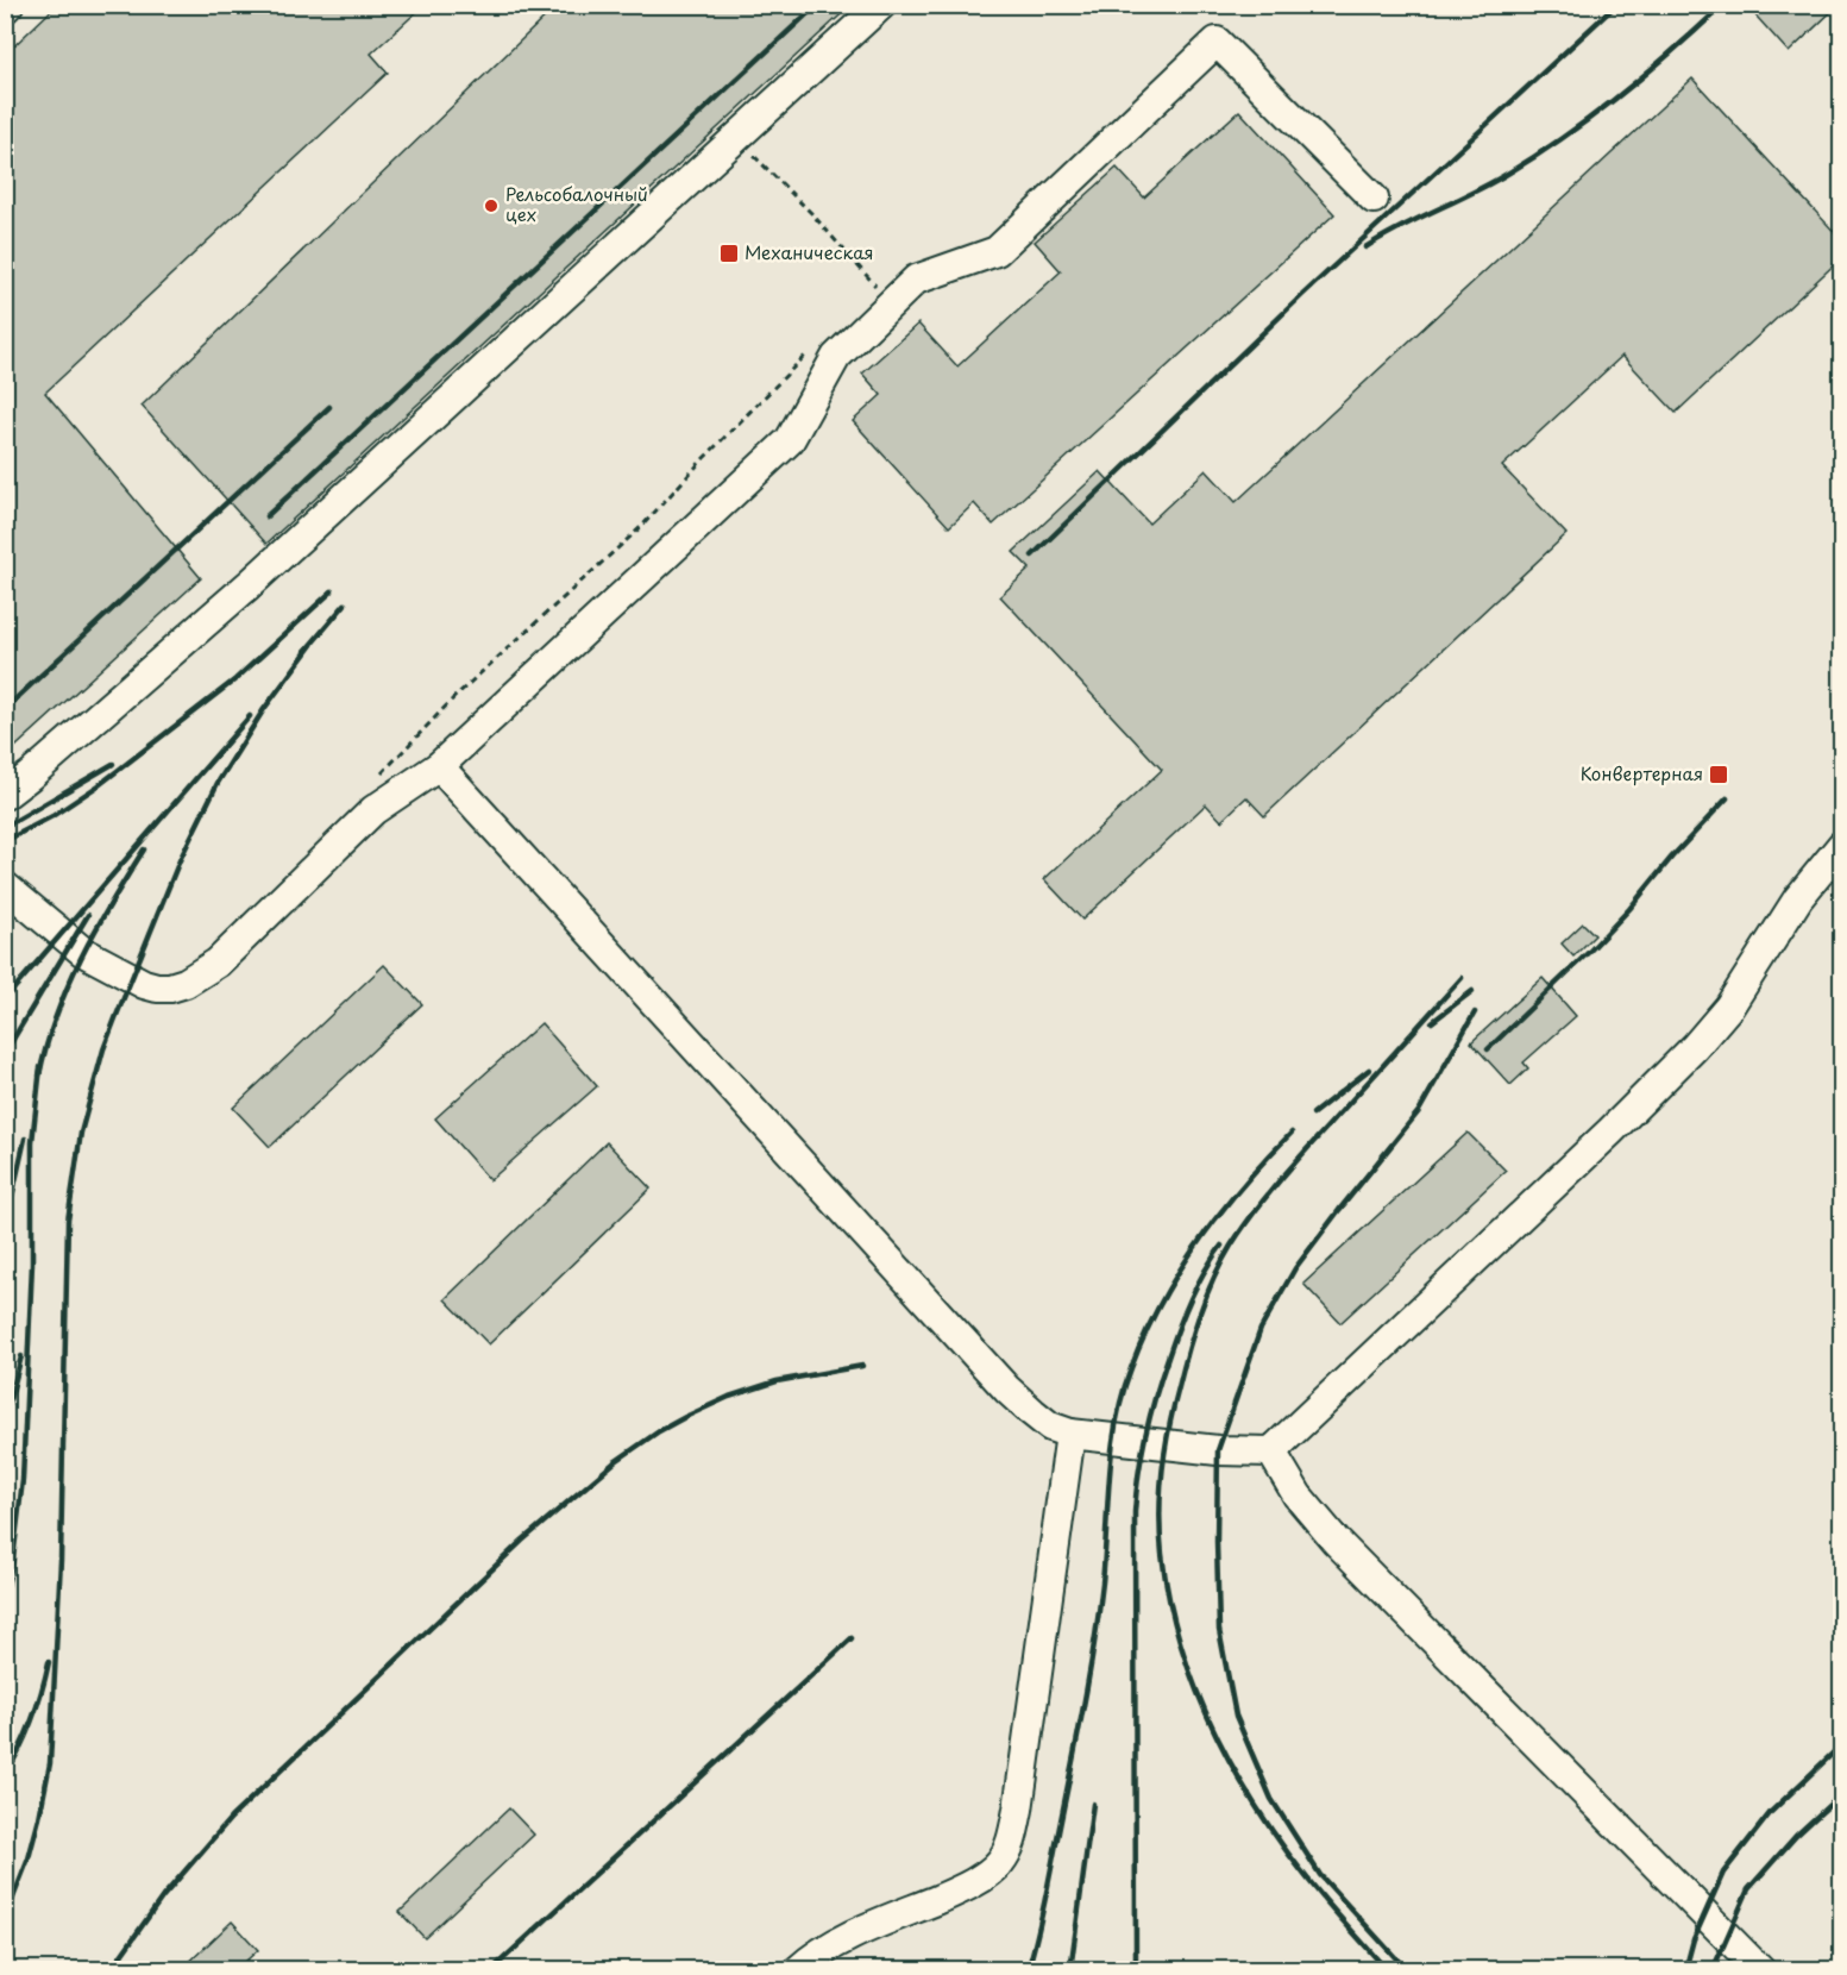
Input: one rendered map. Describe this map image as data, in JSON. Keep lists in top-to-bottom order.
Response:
{
  "places": {
    "other": ["Рельсобалочный цех"],
    "transit": ["Механическая", "Конвертерная"]
  }
}
